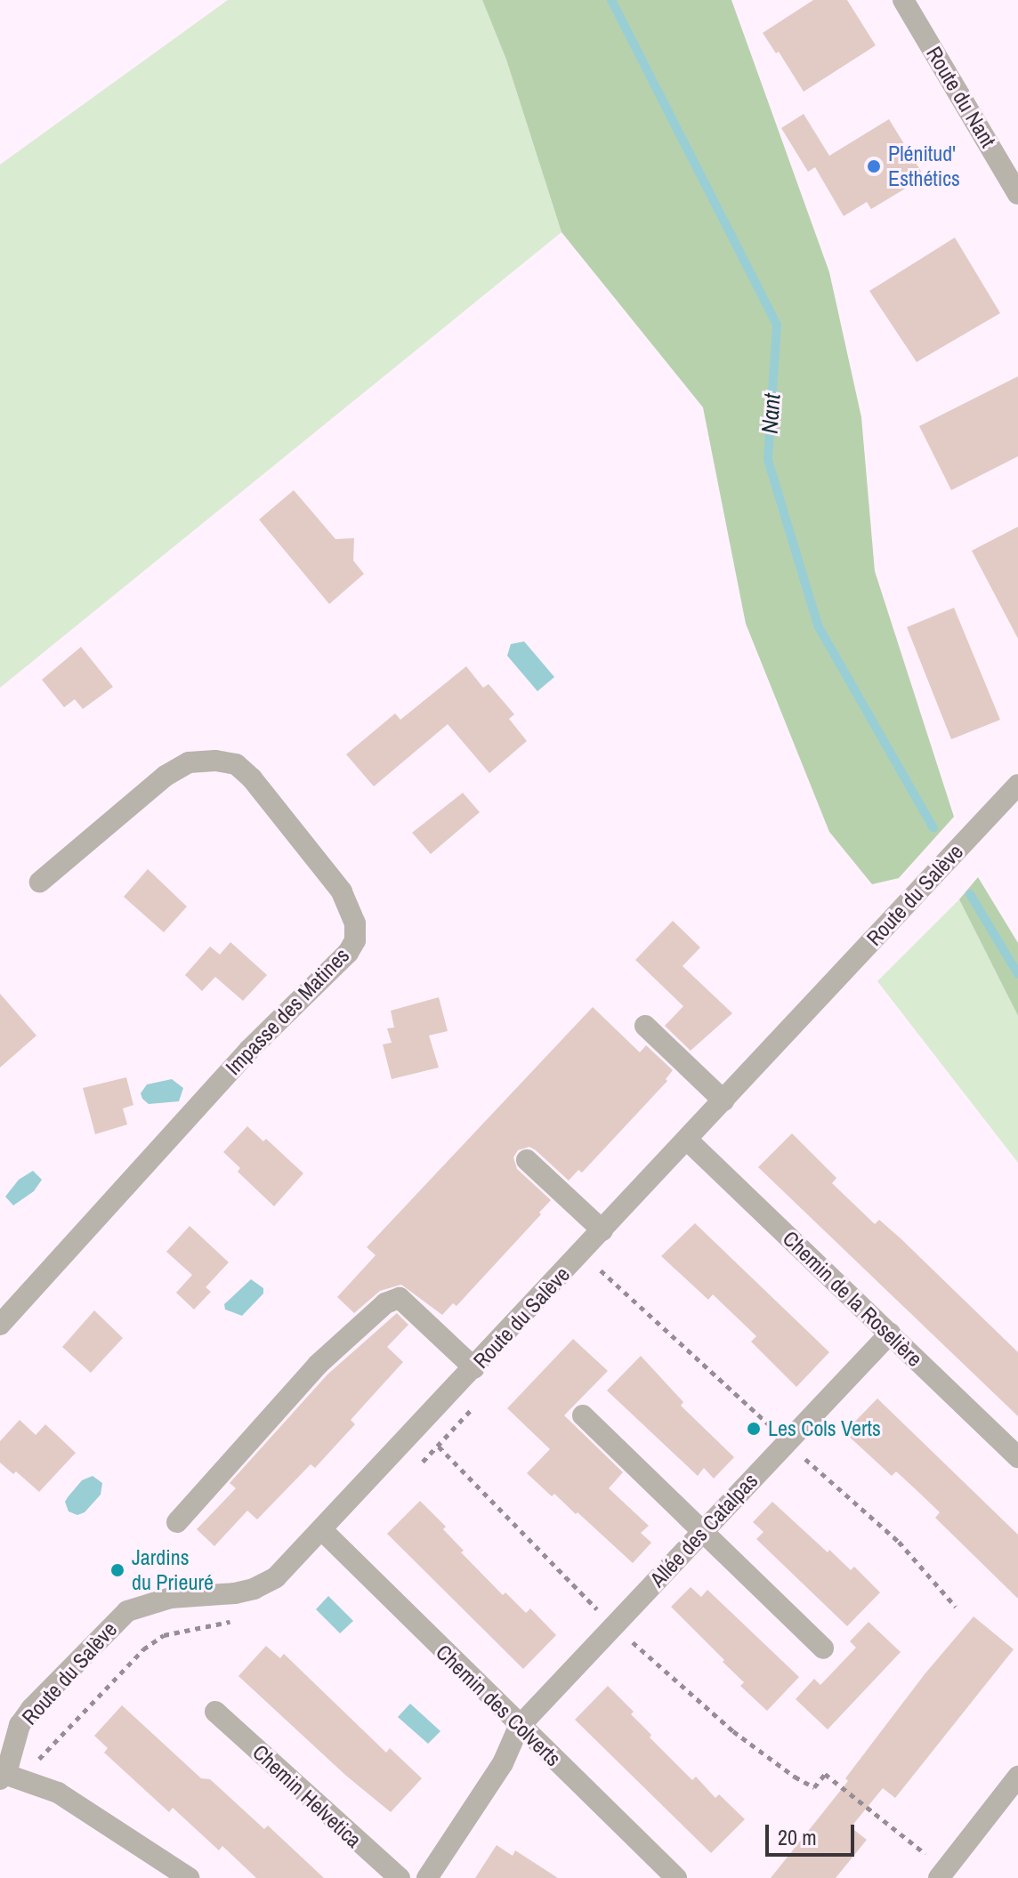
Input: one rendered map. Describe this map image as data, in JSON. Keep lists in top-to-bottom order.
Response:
{
  "streets": {
    "street": [
      "Route du Nant",
      "Route du Salève",
      "Impasse des Matines",
      "Chemin de la Roselière",
      "Allée des Catalpas",
      "Chemin des Colverts",
      "Chemin Helvetica"
    ]
  },
  "crossings": [
    ["Route du Salève", "Chemin de la Roselière"],
    ["Route du Salève", "Chemin des Colverts"],
    ["Chemin de la Roselière", "Allée des Catalpas"],
    ["Allée des Catalpas", "Chemin des Colverts"]
  ],
  "water": ["Nant"],
  "places": ["Plénitud' Esthétics", "Les Cols Verts", "Jardins du Prieuré"],
  "scale_bar": "20 m"
}
